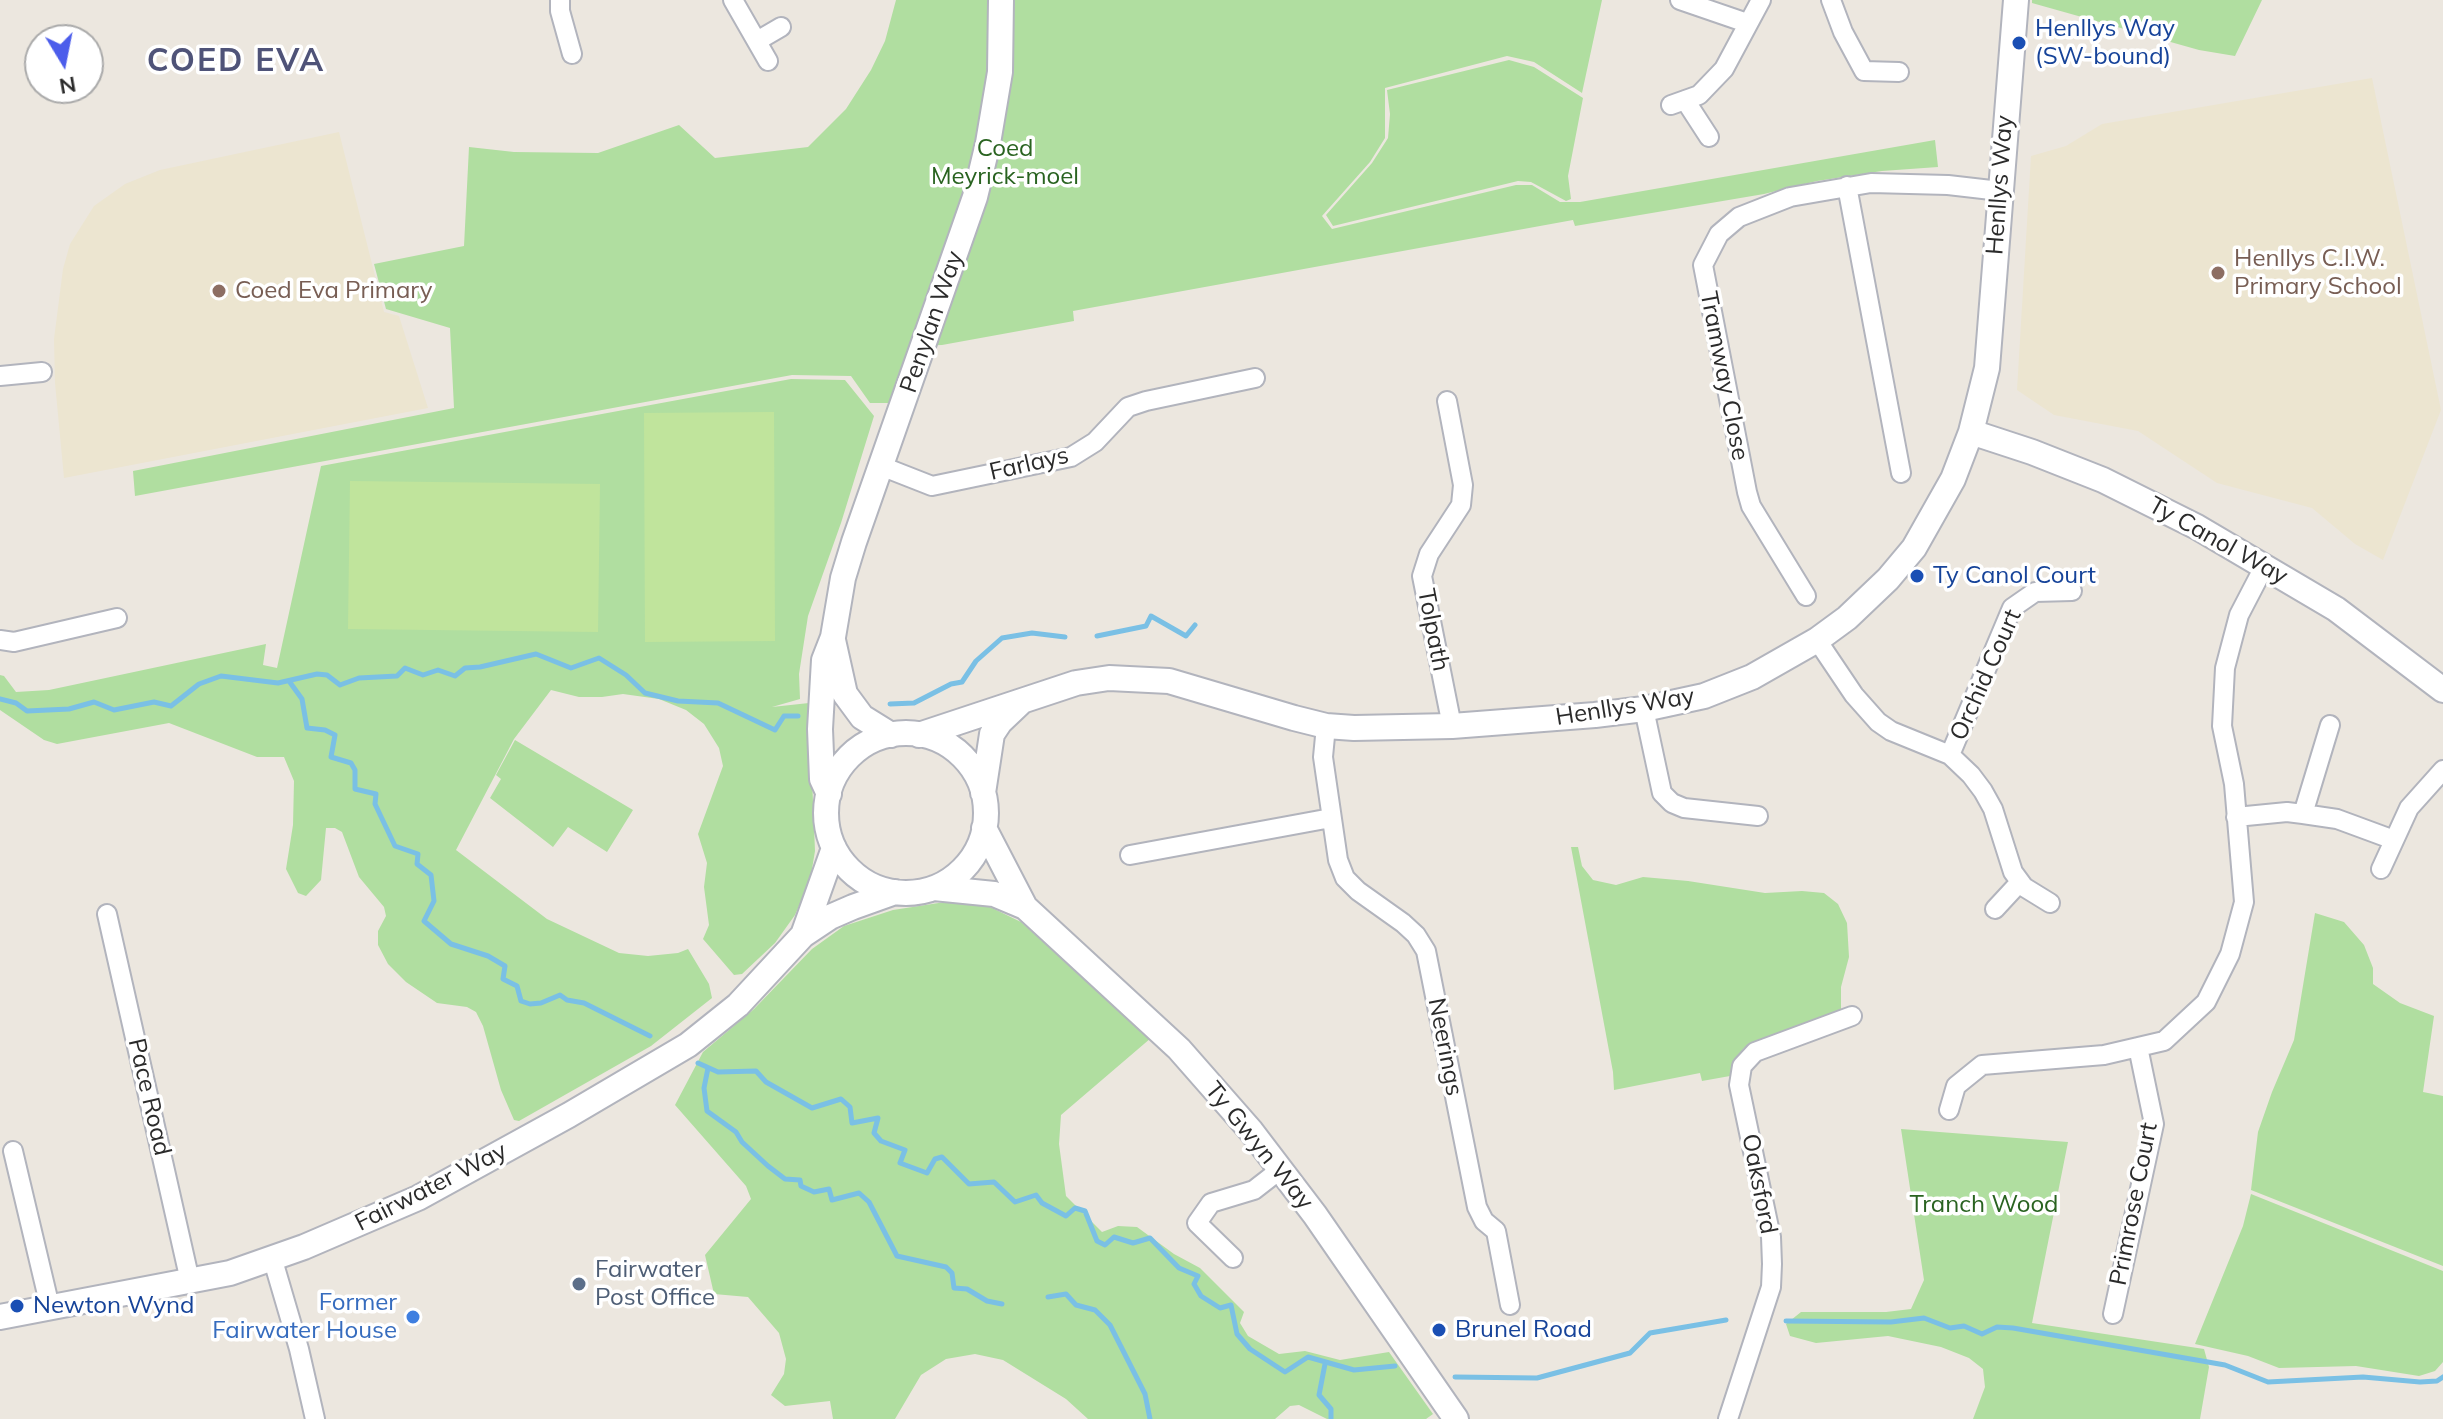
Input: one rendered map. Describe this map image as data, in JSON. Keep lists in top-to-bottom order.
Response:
{
  "streets": {
    "street": [
      "Henllys Way",
      "Penylan Way",
      "Tramway Close",
      "Farlays",
      "Ty Canol Way",
      "Tolpath",
      "Orchid Court",
      "Neerings",
      "Pace Road",
      "Ty Gwyn Way",
      "Oaksford",
      "Fairwater Way",
      "Primrose Court"
    ]
  },
  "crossings": [
    ["Henllys Way", "Penylan Way"],
    ["Henllys Way", "Tramway Close"],
    ["Henllys Way", "Ty Canol Way"],
    ["Henllys Way", "Tolpath"],
    ["Henllys Way", "Orchid Court"],
    ["Henllys Way", "Neerings"],
    ["Henllys Way", "Ty Gwyn Way"],
    ["Henllys Way", "Fairwater Way"],
    ["Penylan Way", "Farlays"],
    ["Penylan Way", "Ty Gwyn Way"],
    ["Penylan Way", "Fairwater Way"],
    ["Pace Road", "Fairwater Way"],
    ["Ty Gwyn Way", "Fairwater Way"]
  ],
  "districts": ["COED EVA"],
  "parks": ["Coed Meyrick-moel", "Tranch Wood"],
  "places": [
    "Henllys Way (SW-bound)",
    "Henllys C.I.W. Primary School",
    "Coed Eva Primary",
    "Ty Canol Court",
    "Fairwater Post Office",
    "Newton Wynd",
    "Former Fairwater House",
    "Brunel Road"
  ],
  "north": "bottom"
}
